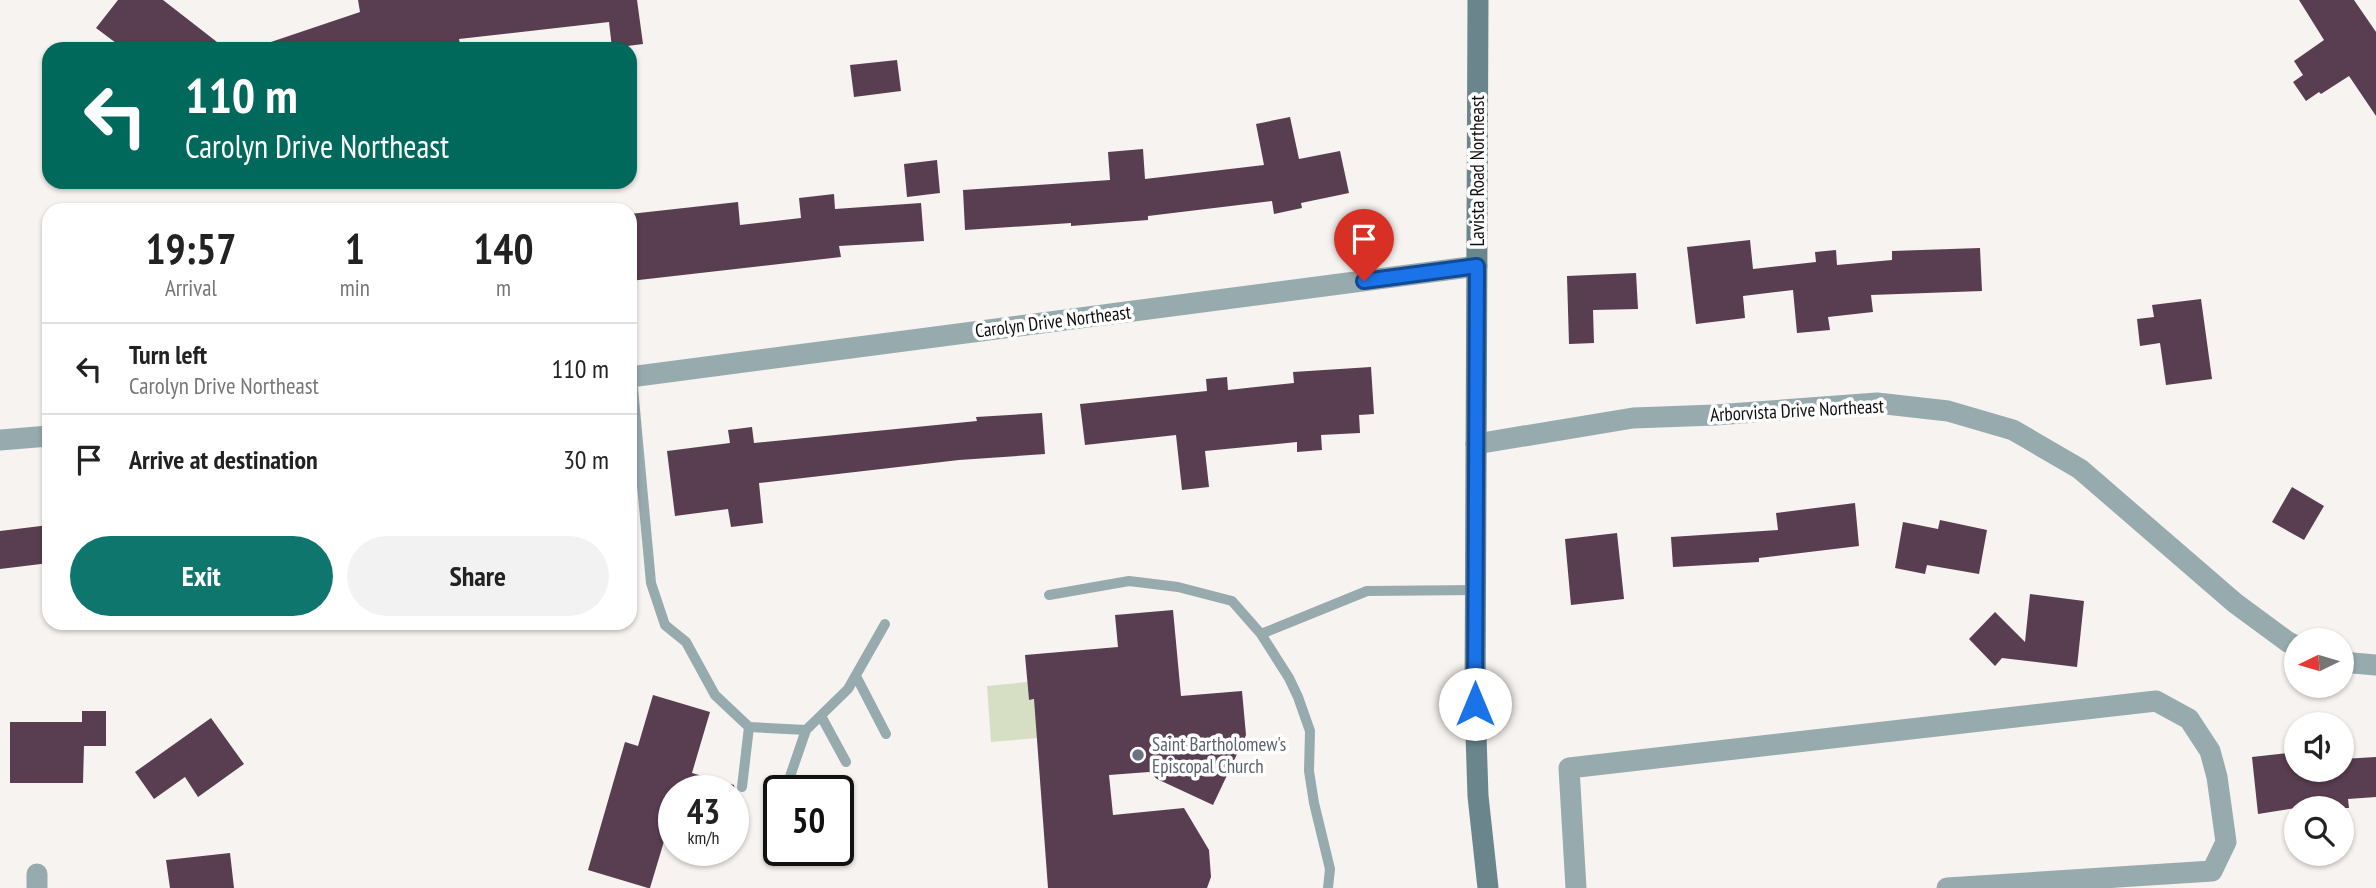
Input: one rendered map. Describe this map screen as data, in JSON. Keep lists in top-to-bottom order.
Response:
{
  "streets": {
    "main road": ["Lavista Road Northeast"],
    "street": ["Carolyn Drive Northeast", "Arborvista Drive Northeast"]
  },
  "crossings": [
    ["Lavista Road Northeast", "Carolyn Drive Northeast"],
    ["Lavista Road Northeast", "Arborvista Drive Northeast"]
  ],
  "places": ["Saint Bartholomew's Episcopal Church"],
  "north": "left",
  "page": {
    "turn": ["110 m", "Carolyn Drive Northeast"],
    "eta": [
      "19:57",
      "Arrival",
      "1",
      "min",
      "140",
      "m"
    ],
    "list": [
      {
        "name": "Turn left",
        "note": "Carolyn Drive Northeast",
        "value": "110 m"
      },
      {
        "name": "Arrive at destination",
        "value": "30 m"
      }
    ],
    "buttons": ["Exit", "Share"],
    "speed": "43 km/h",
    "limit": "50"
  }
}
